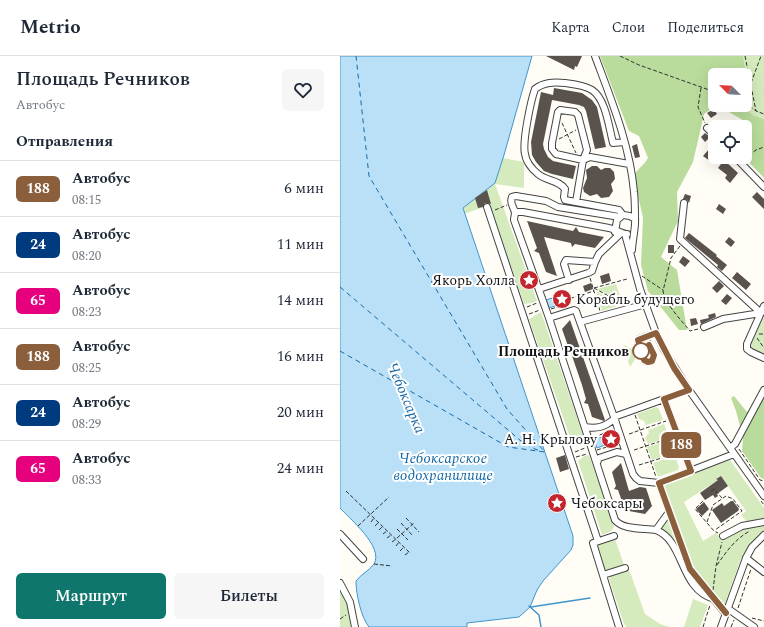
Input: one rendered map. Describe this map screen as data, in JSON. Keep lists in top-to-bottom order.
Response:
{
  "water": ["Чебоксарка", "Чебоксарское водохранилище"],
  "places": {
    "place": [
      "Якорь Холла",
      "Корабль будущего",
      "А. Н. Крылову",
      "Чебоксары"
    ],
    "other": ["Площадь Речников"]
  },
  "lines": ["bus line 188"],
  "north": "top left",
  "page": {
    "header": "Metrio",
    "nav": ["Карта", "Слои", "Поделиться"],
    "heading": [
      ["Площадь Речников", "Автобус"],
      "Отправления"
    ],
    "on_map": "188",
    "list": [
      {
        "mark": "188",
        "name": "Автобус",
        "note": "08:15",
        "value": "6 мин"
      },
      {
        "mark": "24",
        "name": "Автобус",
        "note": "08:20",
        "value": "11 мин"
      },
      {
        "mark": "65",
        "name": "Автобус",
        "note": "08:23",
        "value": "14 мин"
      },
      {
        "mark": "188",
        "name": "Автобус",
        "note": "08:25",
        "value": "16 мин"
      },
      {
        "mark": "24",
        "name": "Автобус",
        "note": "08:29",
        "value": "20 мин"
      },
      {
        "mark": "65",
        "name": "Автобус",
        "note": "08:33",
        "value": "24 мин"
      }
    ],
    "buttons": ["Маршрут", "Билеты"]
  }
}
